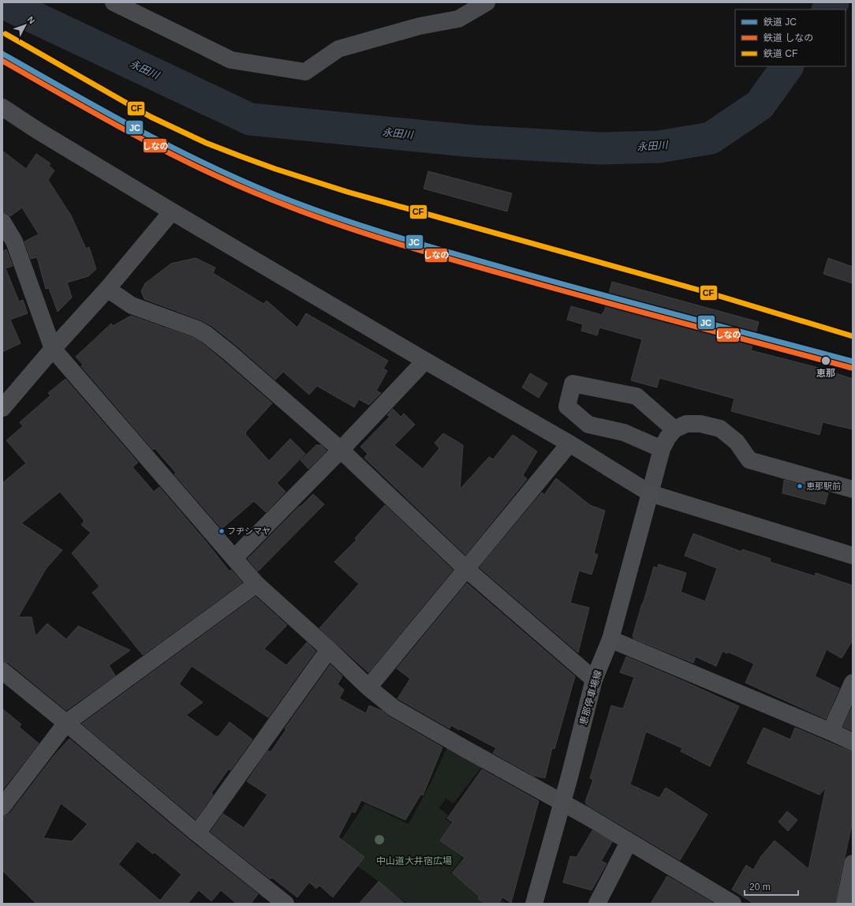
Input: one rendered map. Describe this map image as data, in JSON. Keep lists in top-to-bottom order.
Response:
{
  "streets": {
    "main road": ["恵那停車場線"]
  },
  "water": ["永田川"],
  "parks": ["中山道大井宿広場"],
  "places": ["恵那", "恵那駅前", "フヂシマヤ"],
  "lines": ["rail line CF", "rail line JC", "rail line しなの"],
  "legend": ["鉄道 JC", "鉄道 しなの", "鉄道 CF"],
  "scale_bar": "20 m",
  "north": "top right"
}
